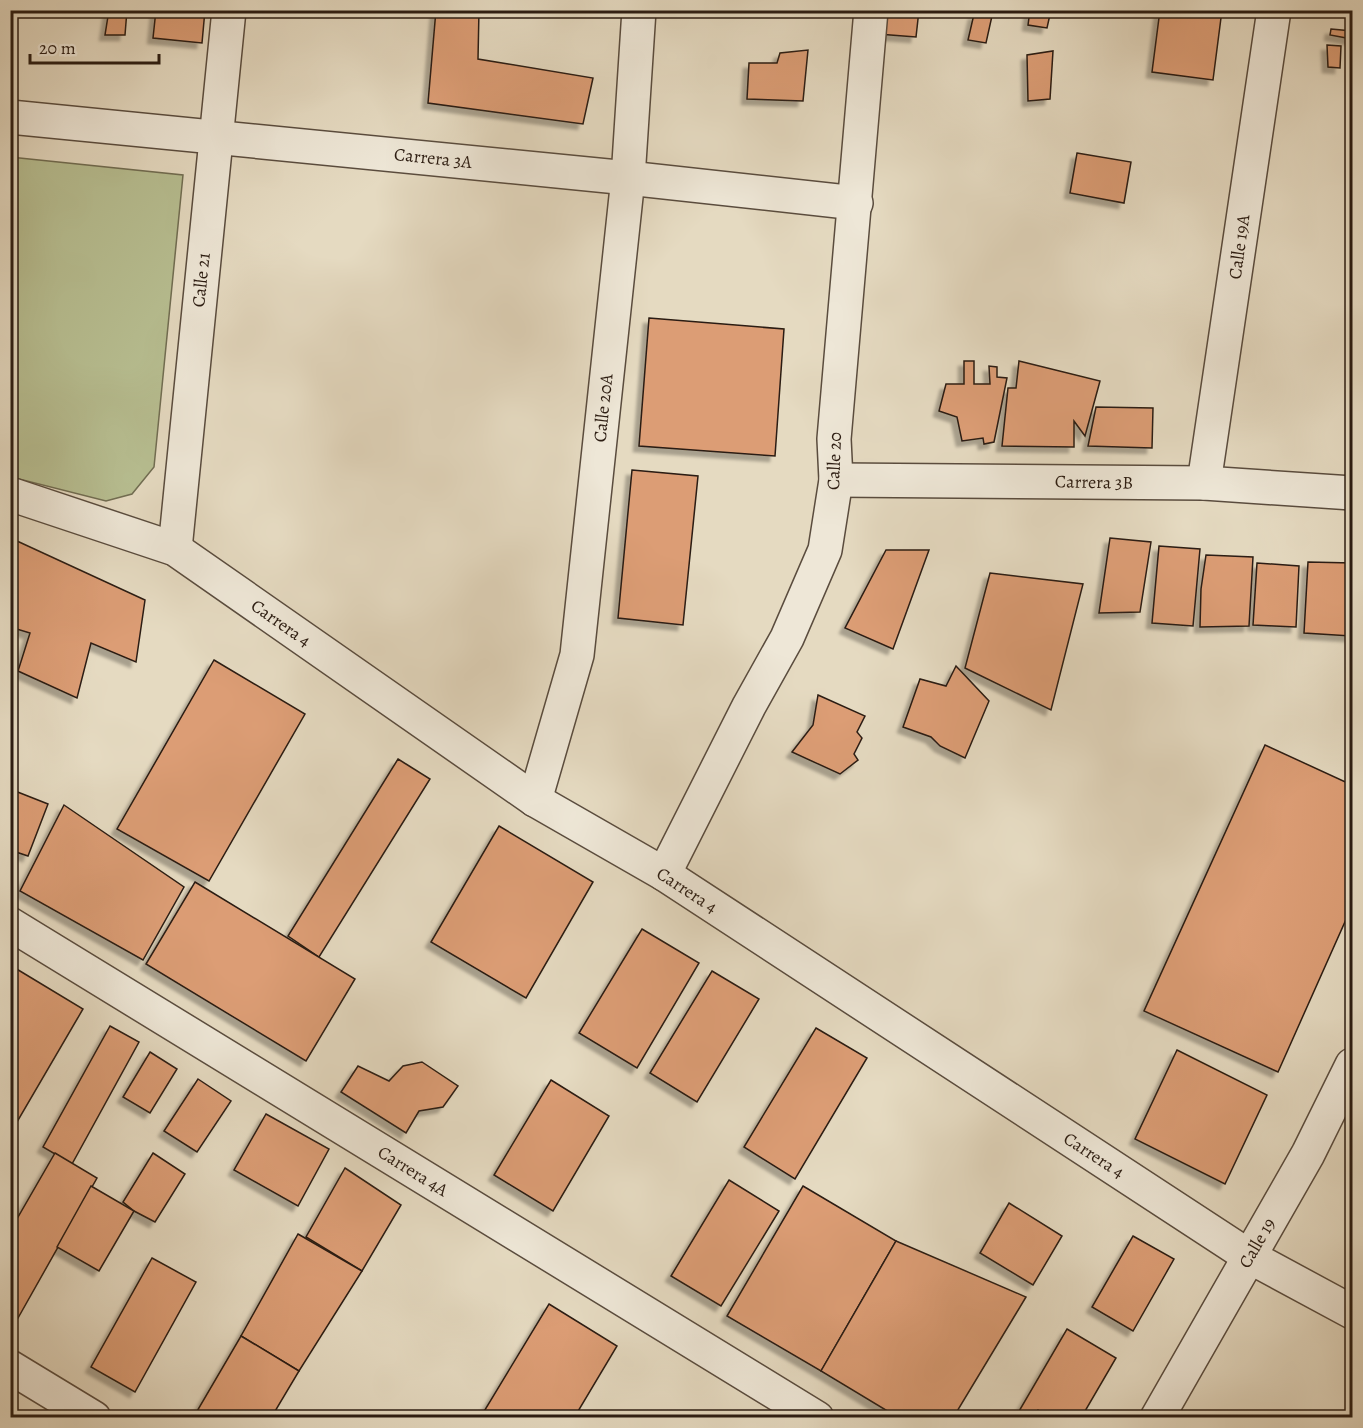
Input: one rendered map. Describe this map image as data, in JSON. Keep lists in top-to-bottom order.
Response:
{
  "streets": {
    "street": [
      "Carrera 3A",
      "Calle 19A",
      "Calle 21",
      "Calle 20A",
      "Calle 20",
      "Carrera 3B",
      "Carrera 4",
      "Carrera 4A",
      "Calle 19"
    ]
  },
  "crossings": [
    ["Carrera 3A", "Calle 21"],
    ["Carrera 3A", "Calle 20A"],
    ["Carrera 3A", "Calle 20"],
    ["Calle 19A", "Carrera 3B"],
    ["Calle 21", "Carrera 4"],
    ["Calle 20A", "Carrera 4"],
    ["Calle 20", "Carrera 3B"],
    ["Calle 20", "Carrera 4"],
    ["Carrera 4", "Calle 19"]
  ],
  "scale_bar": "20 m"
}
